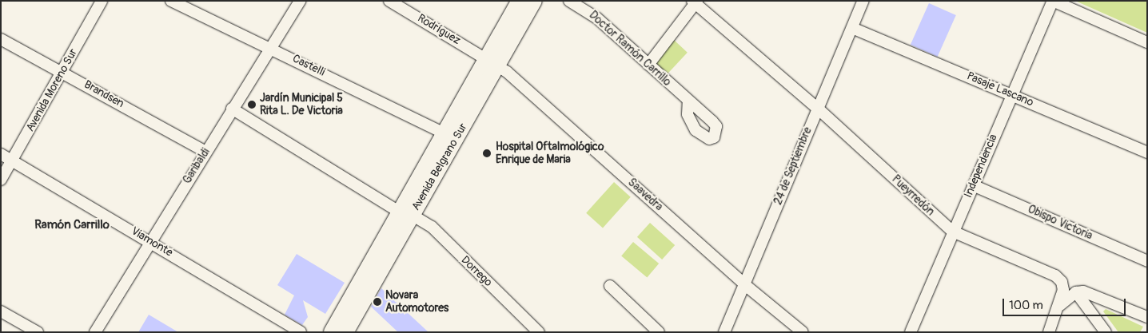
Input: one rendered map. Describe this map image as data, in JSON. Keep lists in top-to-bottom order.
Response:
{
  "streets": {
    "highway": ["Avenida Belgrano Sur"],
    "street": [
      "Rodríguez",
      "Doctor Ramón Carrillo",
      "Castelli",
      "Pasaje Lascano",
      "Avenida Moreno Sur",
      "Brandsen",
      "Garibaldi",
      "24 de Septiembre",
      "Independencia",
      "Saavedra",
      "Pueyrredón",
      "Obispo Victoria",
      "Viamonte",
      "Dorrego"
    ]
  },
  "crossings": [
    ["Rodríguez", "Avenida Belgrano Sur"],
    ["Rodríguez", "Saavedra"],
    ["Castelli", "Garibaldi"],
    ["Castelli", "Avenida Belgrano Sur"],
    ["Pasaje Lascano", "24 de Septiembre"],
    ["Pasaje Lascano", "Independencia"],
    ["Avenida Moreno Sur", "Brandsen"],
    ["Avenida Moreno Sur", "Viamonte"],
    ["Brandsen", "Garibaldi"],
    ["Garibaldi", "Viamonte"],
    ["24 de Septiembre", "Saavedra"],
    ["24 de Septiembre", "Pueyrredón"],
    ["Independencia", "Pueyrredón"],
    ["Independencia", "Obispo Victoria"],
    ["Avenida Belgrano Sur", "Saavedra"],
    ["Avenida Belgrano Sur", "Dorrego"]
  ],
  "districts": ["Ramón Carrillo"],
  "places": ["Jardín Municipal 5 Rita L. De Victoria", "Hospital Oftalmológico Enrique de Maria", "Novara Automotores"],
  "scale_bar": "100 m"
}
